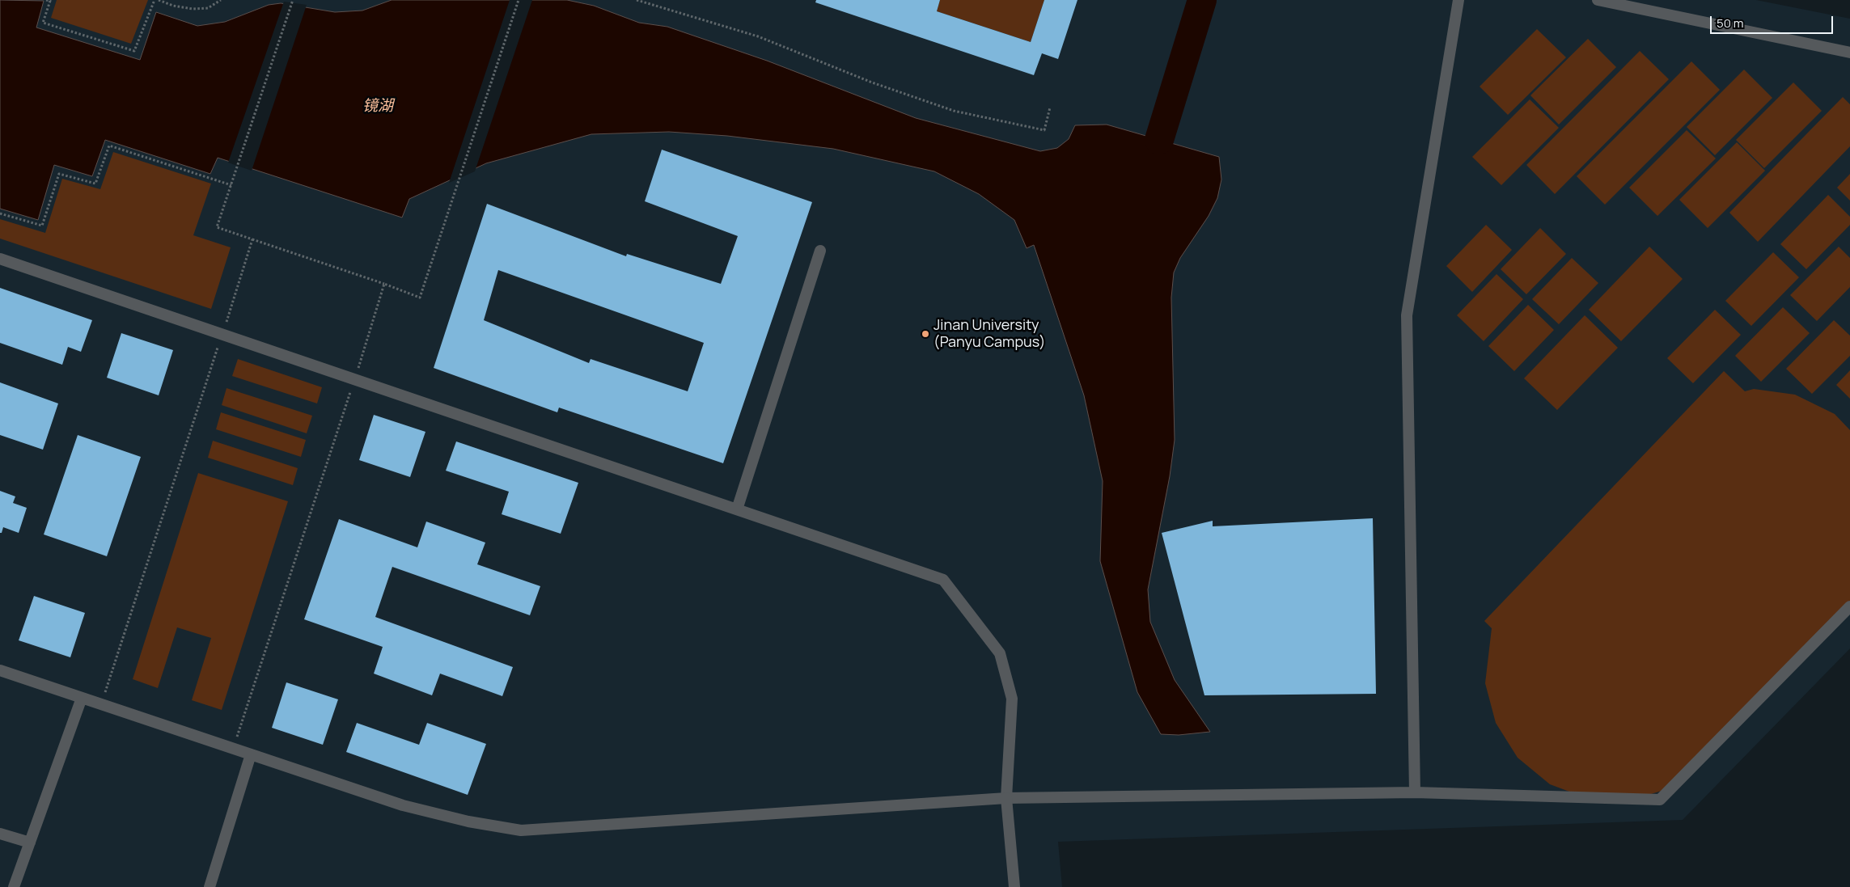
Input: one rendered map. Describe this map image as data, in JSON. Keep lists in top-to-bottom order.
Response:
{
  "water": ["镜湖"],
  "places": ["Jinan University (Panyu Campus)"],
  "scale_bar": "50 m"
}
